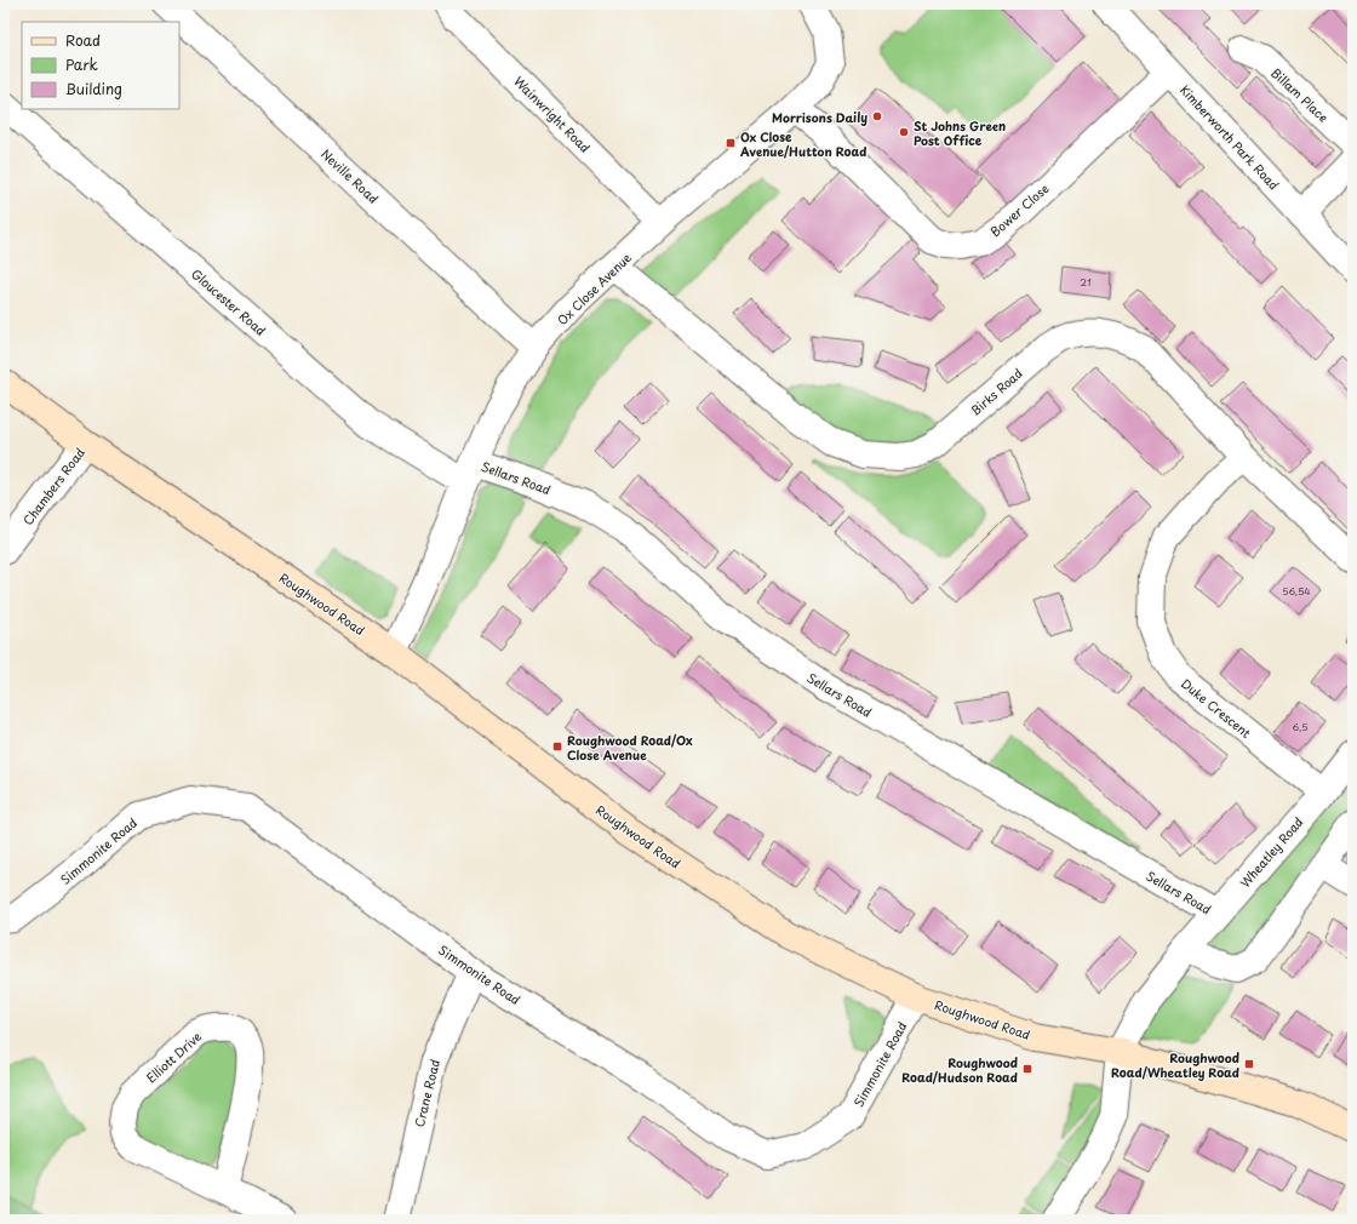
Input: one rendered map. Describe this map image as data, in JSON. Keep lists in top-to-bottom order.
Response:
{
  "streets": {
    "street": [
      "Billam Place",
      "Wainwright Road",
      "Kimberworth Park Road",
      "Neville Road",
      "Bower Close",
      "Ox Close Avenue",
      "Gloucester Road",
      "Birks Road",
      "Sellars Road",
      "Chambers Road",
      "Roughwood Road",
      "Duke Crescent",
      "Simmonite Road",
      "Wheatley Road",
      "Elliott Drive",
      "Crane Road"
    ]
  },
  "crossings": [
    ["Wainwright Road", "Ox Close Avenue"],
    ["Kimberworth Park Road", "Bower Close"],
    ["Neville Road", "Ox Close Avenue"],
    ["Bower Close", "Ox Close Avenue"],
    ["Ox Close Avenue", "Gloucester Road"],
    ["Ox Close Avenue", "Birks Road"],
    ["Ox Close Avenue", "Sellars Road"],
    ["Ox Close Avenue", "Roughwood Road"],
    ["Gloucester Road", "Sellars Road"],
    ["Birks Road", "Duke Crescent"],
    ["Sellars Road", "Wheatley Road"],
    ["Chambers Road", "Roughwood Road"],
    ["Roughwood Road", "Simmonite Road"],
    ["Roughwood Road", "Wheatley Road"],
    ["Duke Crescent", "Wheatley Road"],
    ["Simmonite Road", "Crane Road"]
  ],
  "places": {
    "other": ["Morrisons Daily", "St Johns Green Post Office"],
    "transit": [
      "Ox Close Avenue/Hutton Road",
      "Roughwood Road/Ox Close Avenue",
      "Roughwood Road/Wheatley Road",
      "Roughwood Road/Hudson Road"
    ]
  },
  "house_numbers": ["21", "56,54", "6,5"],
  "legend": ["Road", "Park", "Building"]
}
